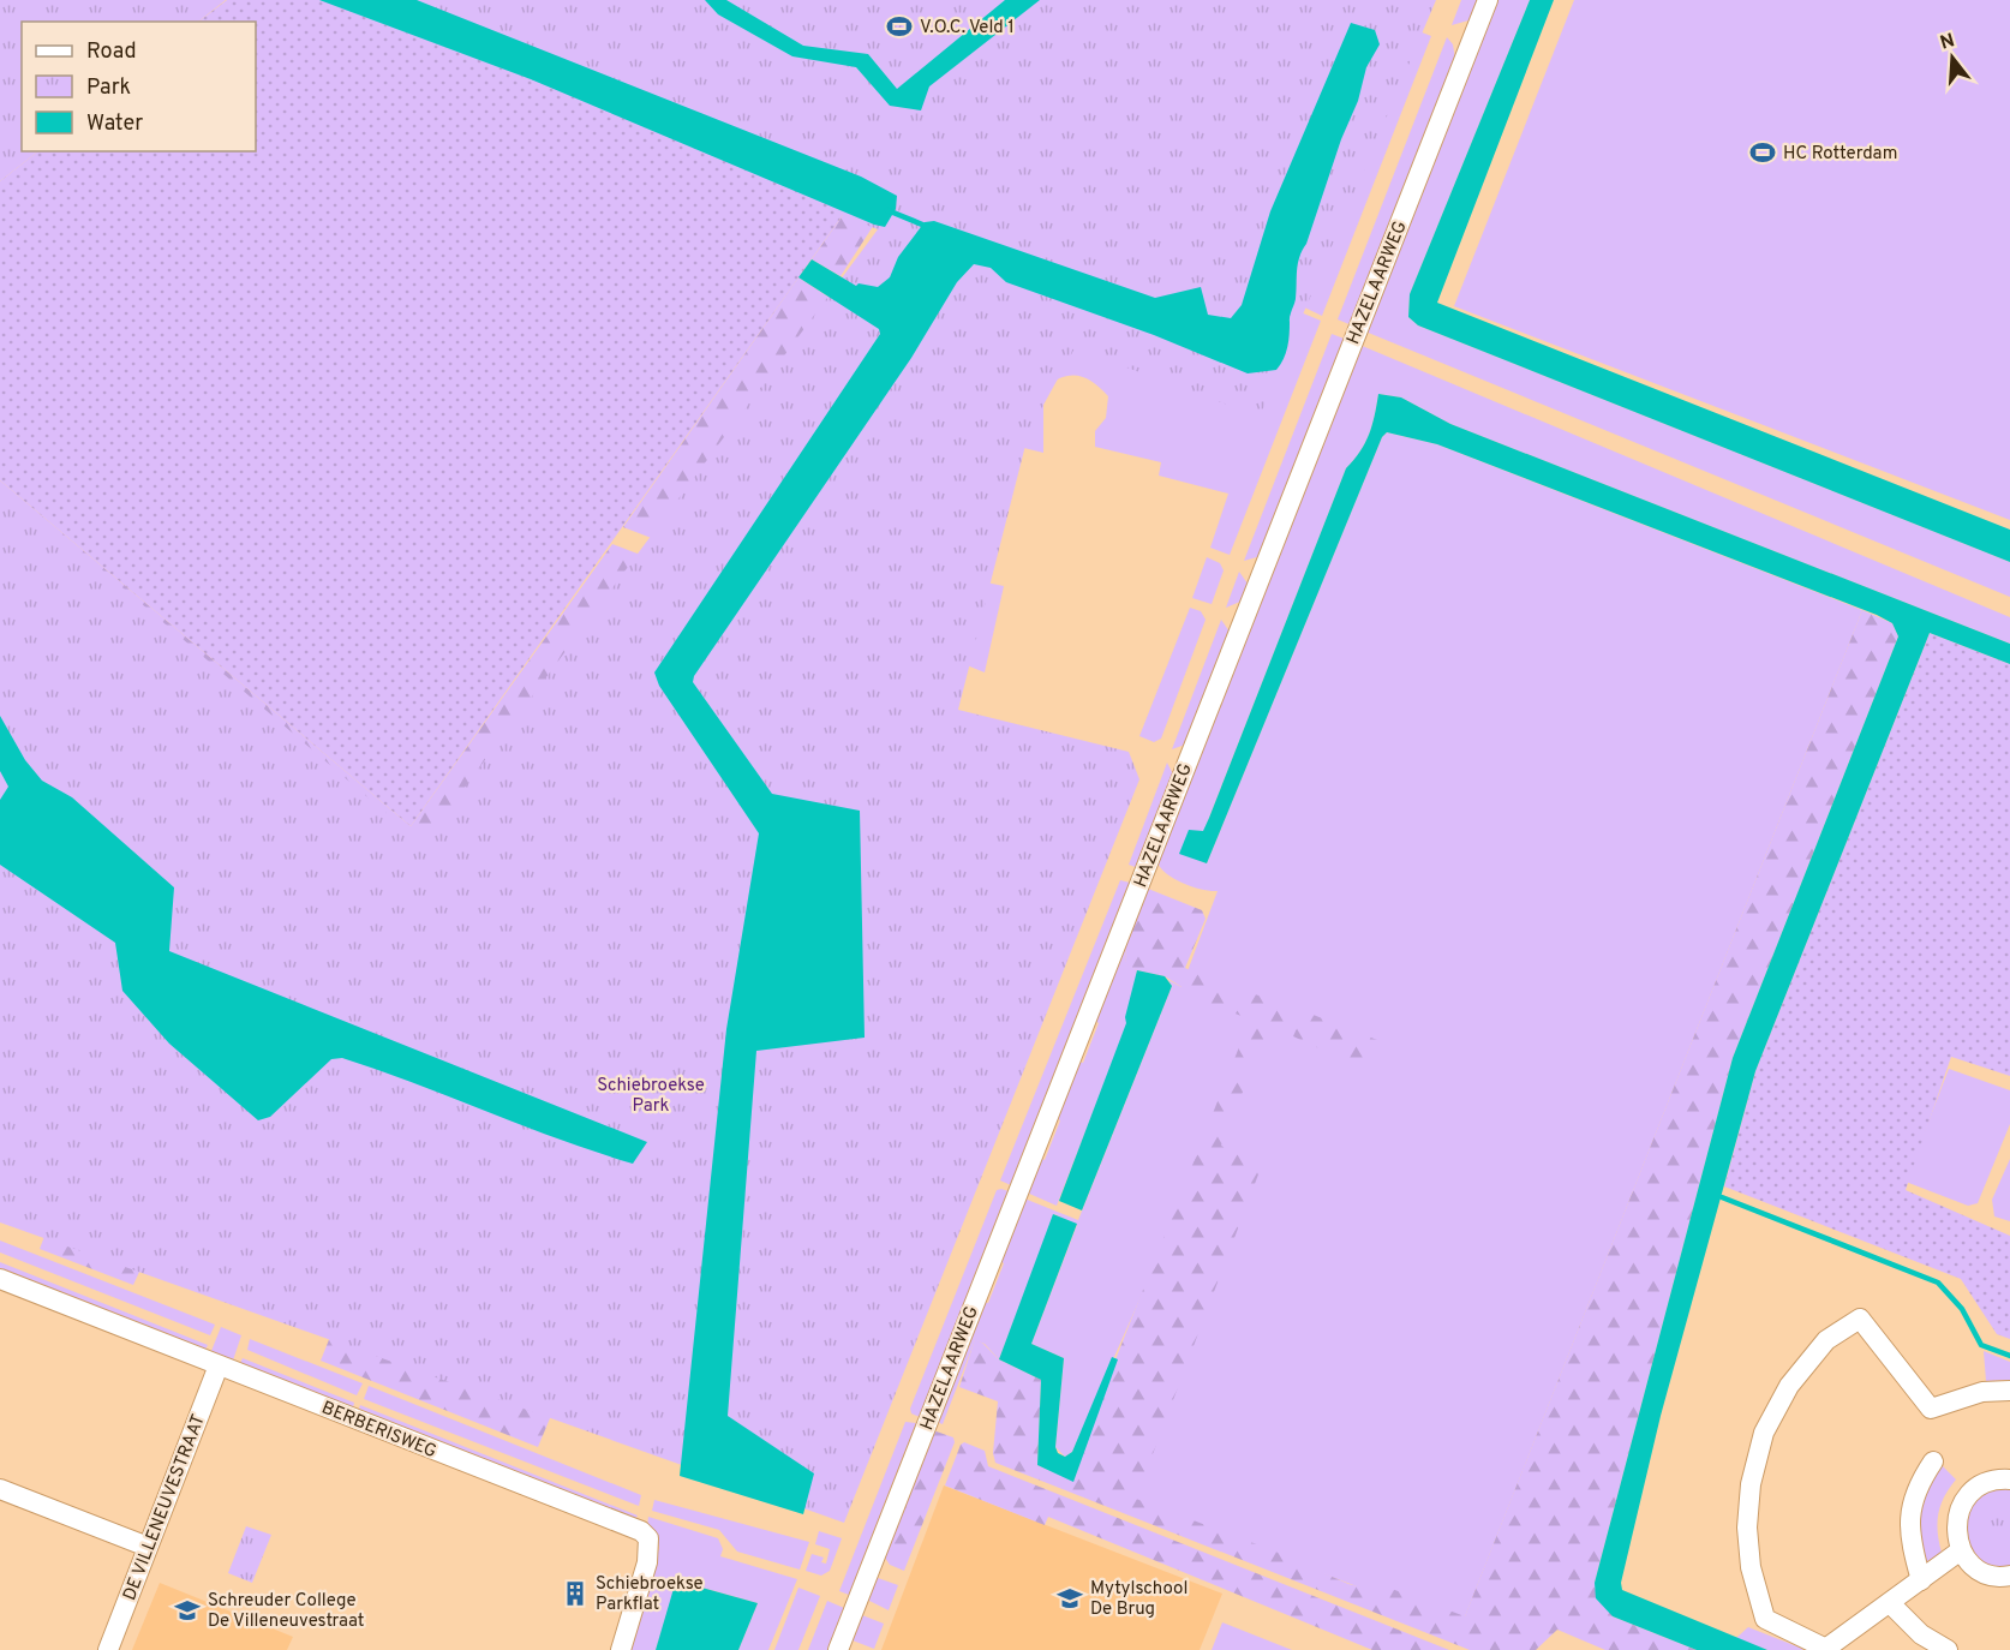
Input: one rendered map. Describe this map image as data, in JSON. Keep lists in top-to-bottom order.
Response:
{
  "streets": {
    "street": ["HAZELAARWEG", "BERBERISWEG", "DE VILLENEUVESTRAAT"]
  },
  "crossings": [
    ["BERBERISWEG", "DE VILLENEUVESTRAAT"]
  ],
  "parks": ["Schiebroekse Park"],
  "places": {
    "sports": ["V.O.C. Veld 1", "HC Rotterdam"],
    "building": ["Schiebroekse Parkflat"],
    "school or university": ["Mytylschool De Brug", "Schreuder College De Villeneuvestraat"]
  },
  "legend": ["Road", "Park", "Water"],
  "north": "top"
}
